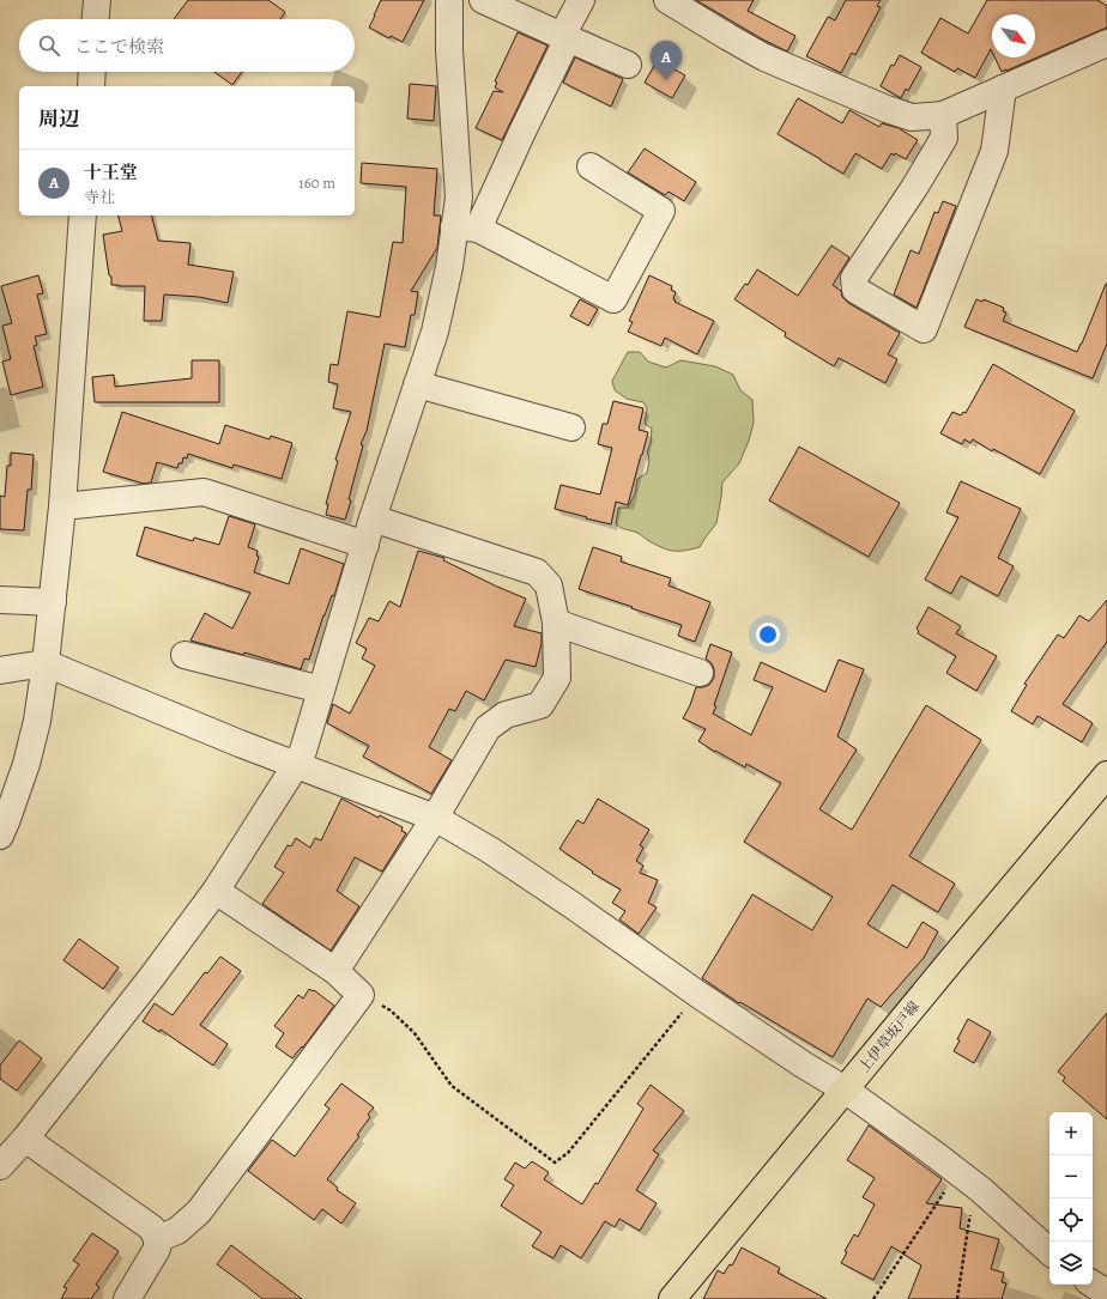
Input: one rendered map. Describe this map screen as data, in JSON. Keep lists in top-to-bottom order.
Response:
{
  "streets": {
    "main road": ["上伊草坂戸線"]
  },
  "north": "bottom right",
  "page": {
    "search": "ここで検索",
    "pins": "A",
    "heading": "周辺",
    "list": [
      {
        "mark": "A",
        "name": "十王堂",
        "note": "寺社",
        "value": "160 m"
      }
    ],
    "map_buttons": ["+", "−"]
  }
}
